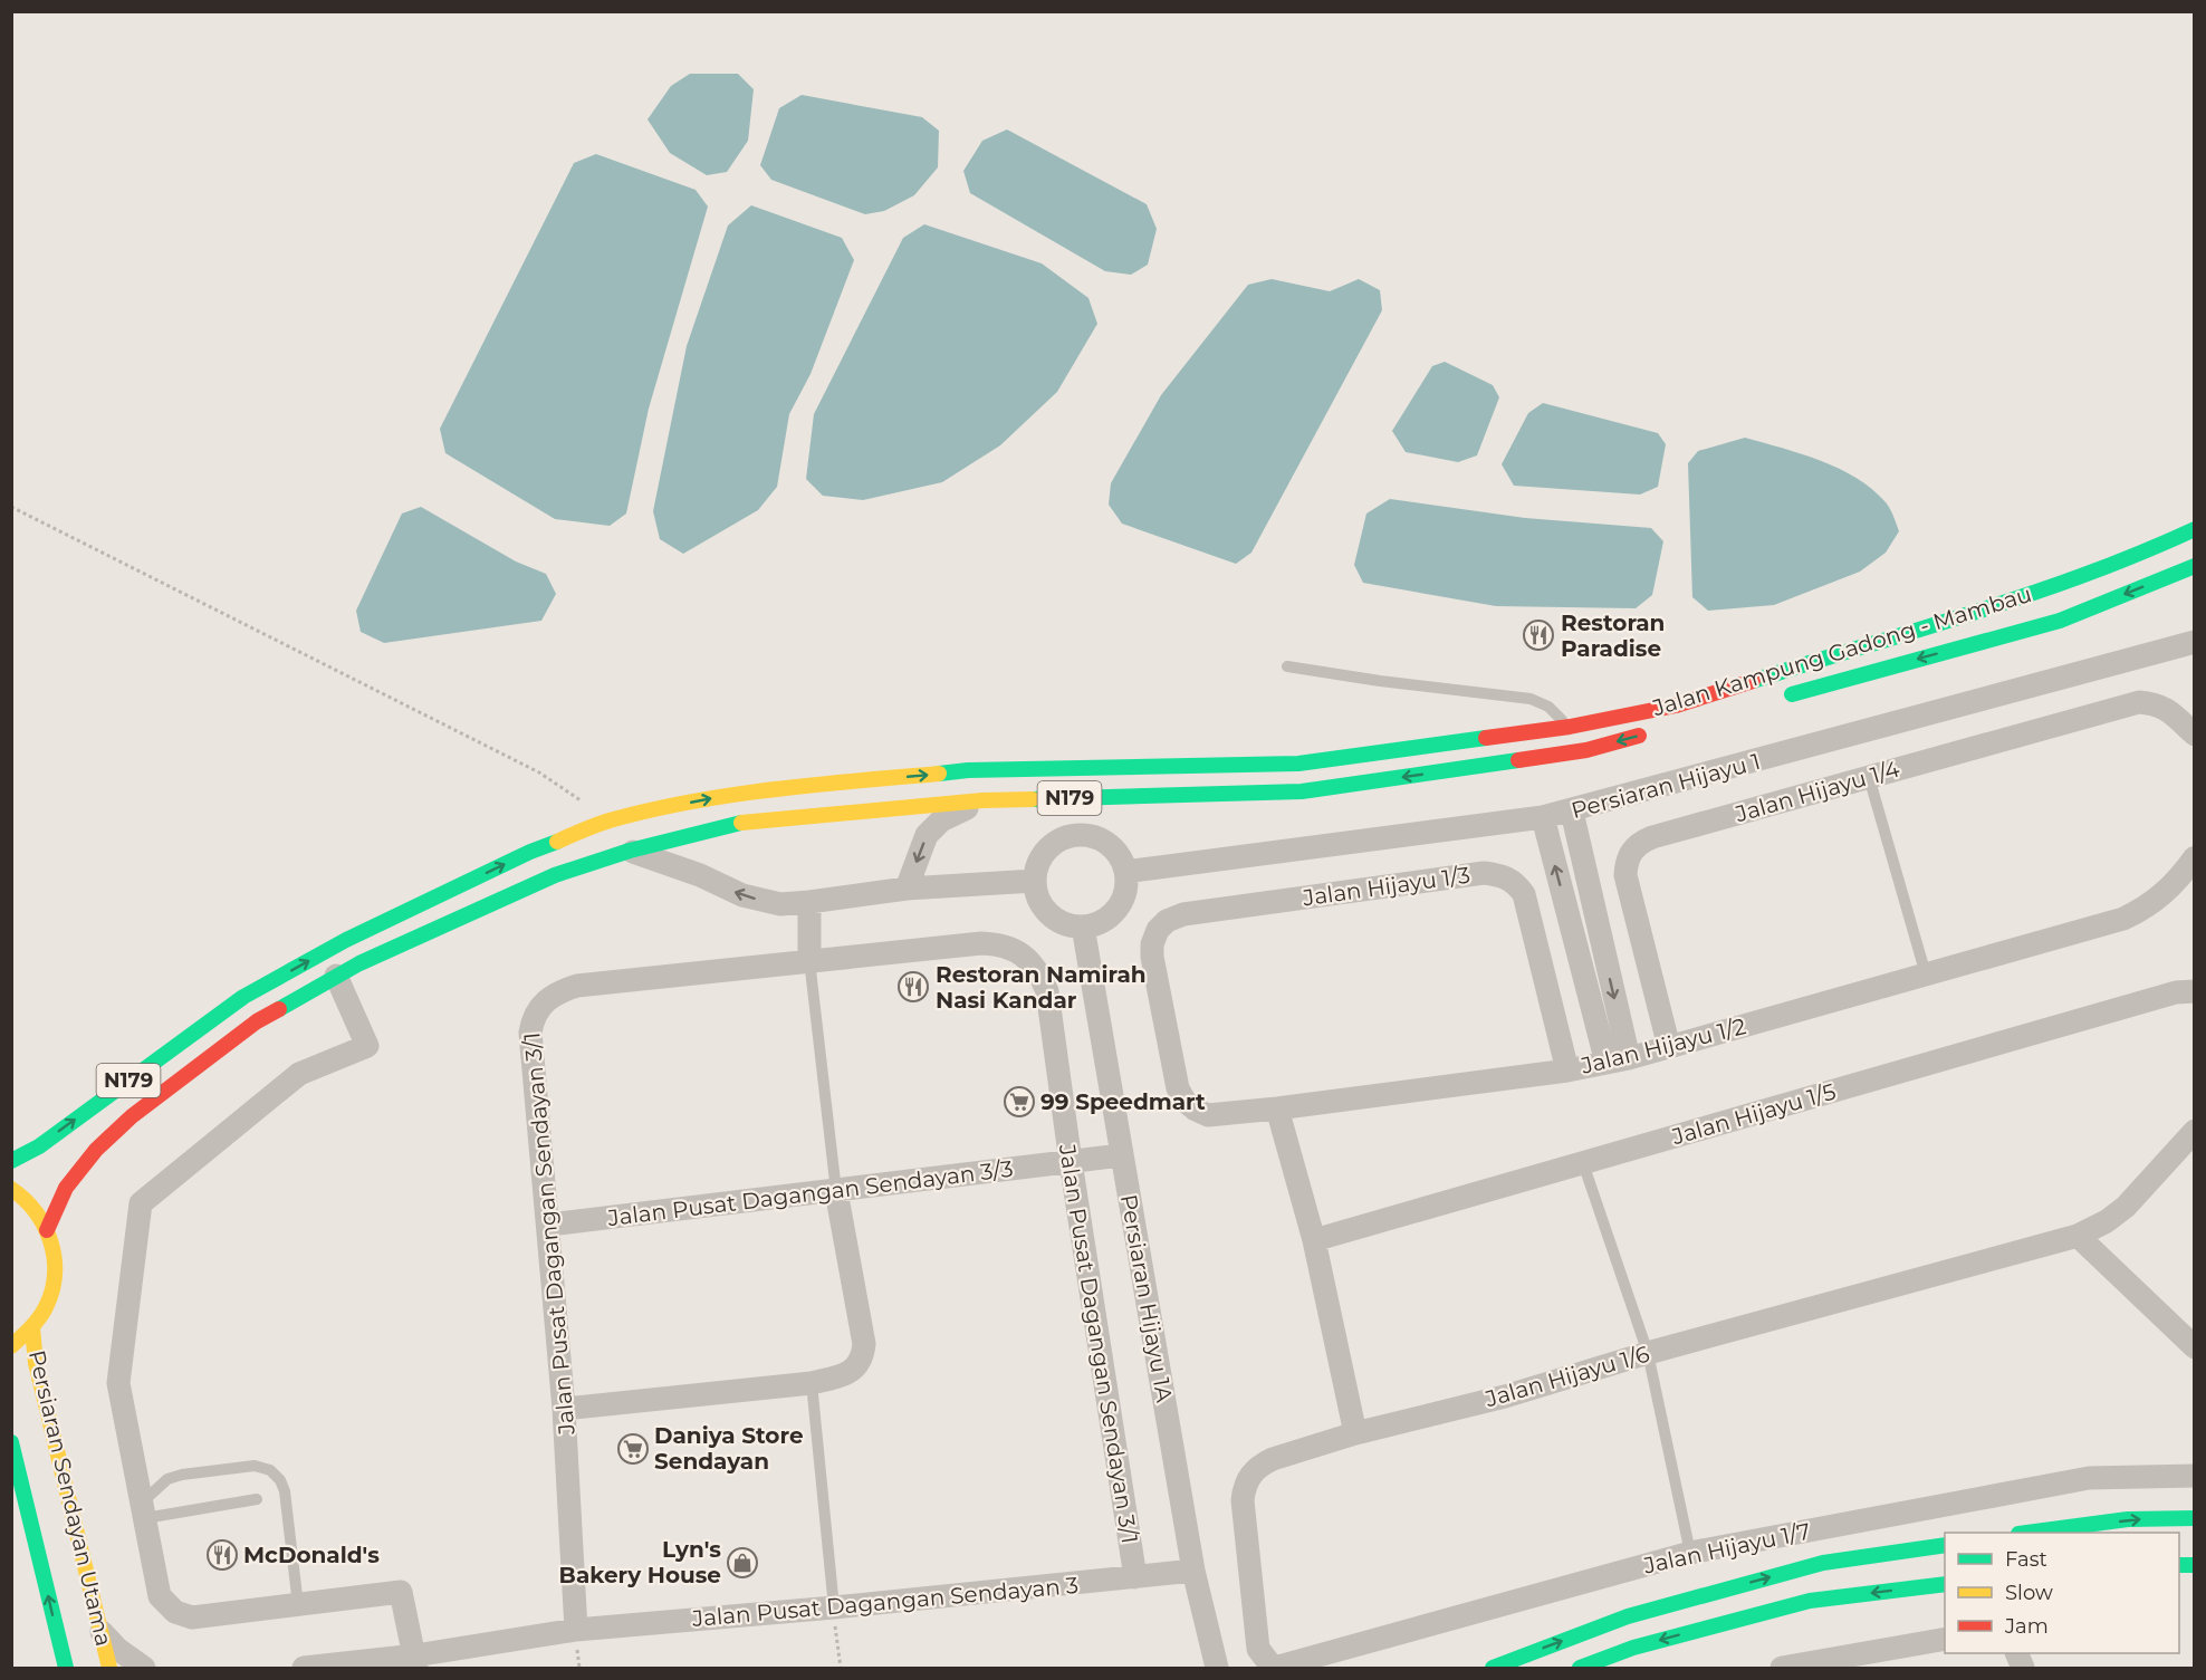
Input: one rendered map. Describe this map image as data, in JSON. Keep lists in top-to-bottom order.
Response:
{
  "streets": {
    "main road": ["Jalan Kampung Gadong - Mambau", "N179", "Persiaran Sendayan Utama"],
    "street": [
      "Persiaran Hijayu 1",
      "Jalan Hijayu 1/4",
      "Jalan Hijayu 1/3",
      "Jalan Hijayu 1/2",
      "Jalan Hijayu 1/5",
      "Jalan Pusat Dagangan Sendayan 3/3",
      "Jalan Pusat Dagangan Sendayan 3/1",
      "Persiaran Hijayu 1A",
      "Jalan Hijayu 1/6",
      "Jalan Hijayu 1/7",
      "Jalan Pusat Dagangan Sendayan 3"
    ]
  },
  "crossings": [
    ["Persiaran Hijayu 1", "Persiaran Hijayu 1A"],
    ["Jalan Hijayu 1/4", "Jalan Hijayu 1/2"],
    ["Jalan Hijayu 1/3", "Jalan Hijayu 1/2"],
    ["Jalan Pusat Dagangan Sendayan 3/3", "Jalan Pusat Dagangan Sendayan 3/1"],
    ["Jalan Pusat Dagangan Sendayan 3/3", "Persiaran Hijayu 1A"],
    ["Jalan Pusat Dagangan Sendayan 3/1", "Jalan Pusat Dagangan Sendayan 3"],
    ["Persiaran Hijayu 1A", "Jalan Pusat Dagangan Sendayan 3"],
    ["Jalan Hijayu 1/6", "Jalan Hijayu 1/7"]
  ],
  "places": {
    "restaurant": ["Restoran Paradise", "Restoran Namirah Nasi Kandar", "McDonald's"],
    "supermarket": ["99 Speedmart", "Daniya Store Sendayan"],
    "shop": ["Lyn's Bakery House"]
  },
  "legend": ["Fast", "Slow", "Jam"]
}
